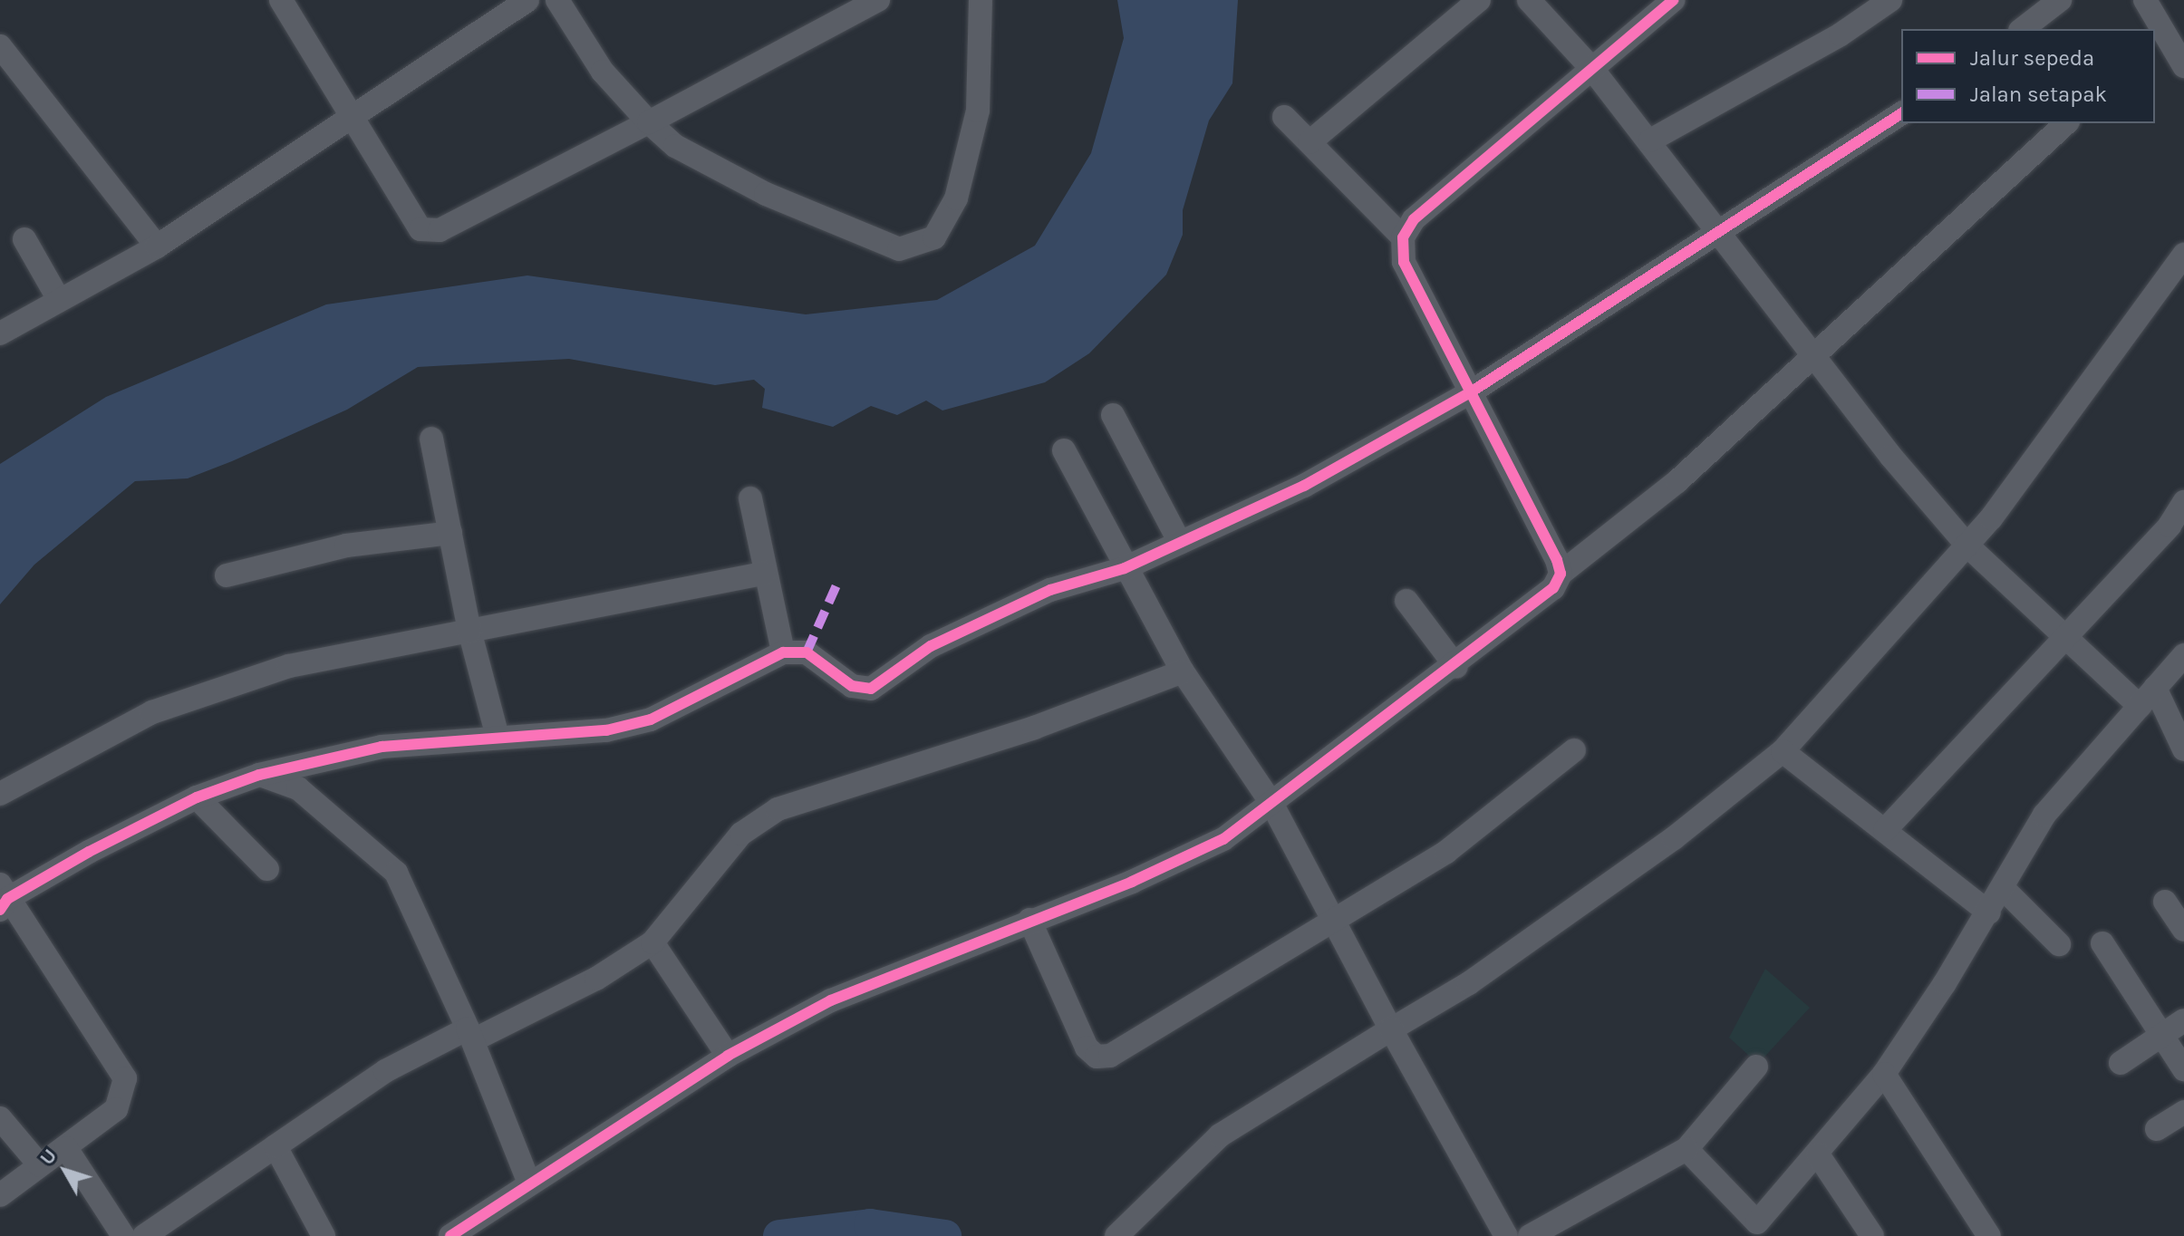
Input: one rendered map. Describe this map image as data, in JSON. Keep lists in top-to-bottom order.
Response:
{
  "legend": ["Jalur sepeda", "Jalan setapak"],
  "north": "top left"
}
